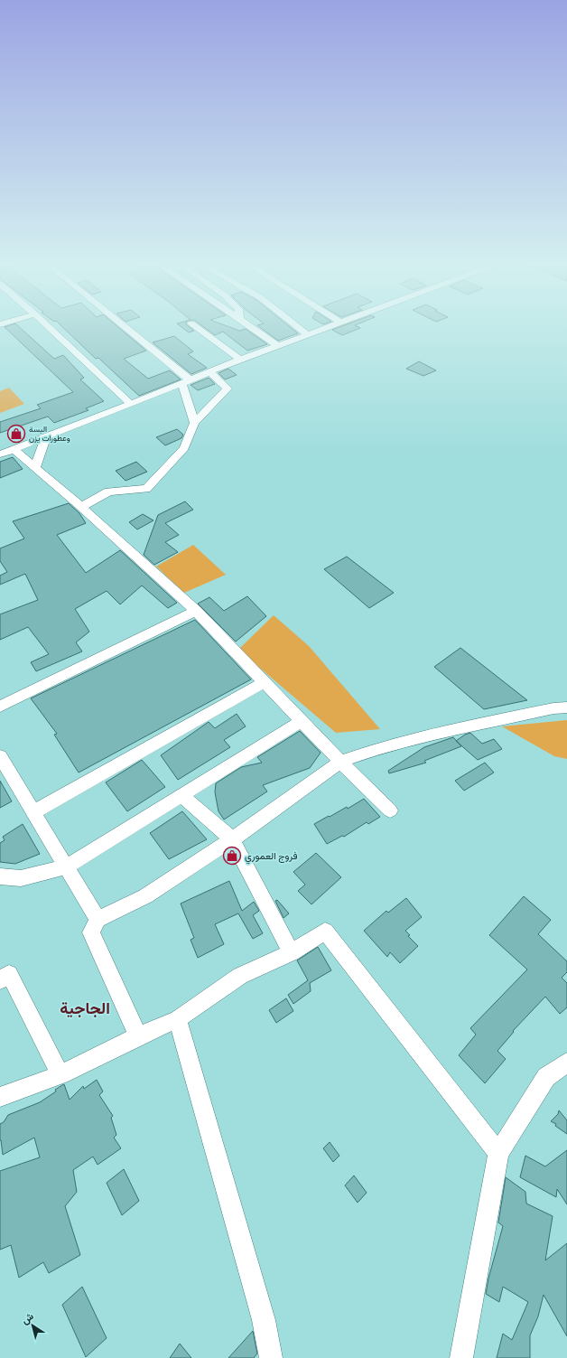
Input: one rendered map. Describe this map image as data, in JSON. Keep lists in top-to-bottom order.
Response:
{
  "districts": ["الجاجية"],
  "places": {
    "shop": ["البسة وعطورات يزن", "فروج العموري"]
  },
  "north": "top left"
}
